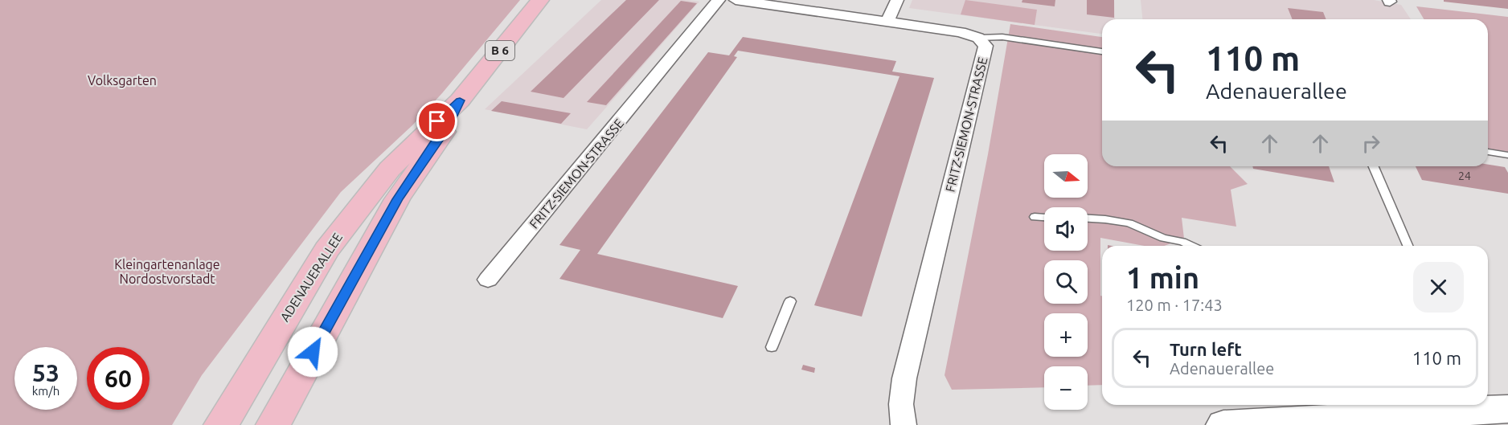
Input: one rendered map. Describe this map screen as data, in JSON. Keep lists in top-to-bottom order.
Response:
{
  "streets": {
    "main road": ["B 6", "ADENAUERALLEE"],
    "street": ["FRITZ-SIEMON-STRASSE"]
  },
  "parks": ["Volksgarten", "Kleingartenanlage Nordostvorstadt"],
  "house_numbers": ["24"],
  "north": "right",
  "page": {
    "turn": ["110 m", "Adenauerallee"],
    "map_buttons": ["+", "−"],
    "heading": ["1 min", "120 m · 17:43"],
    "list": [
      {
        "name": "Turn left",
        "note": "Adenauerallee",
        "value": "110 m"
      }
    ],
    "speed": "53 km/h",
    "limit": "60"
  }
}
